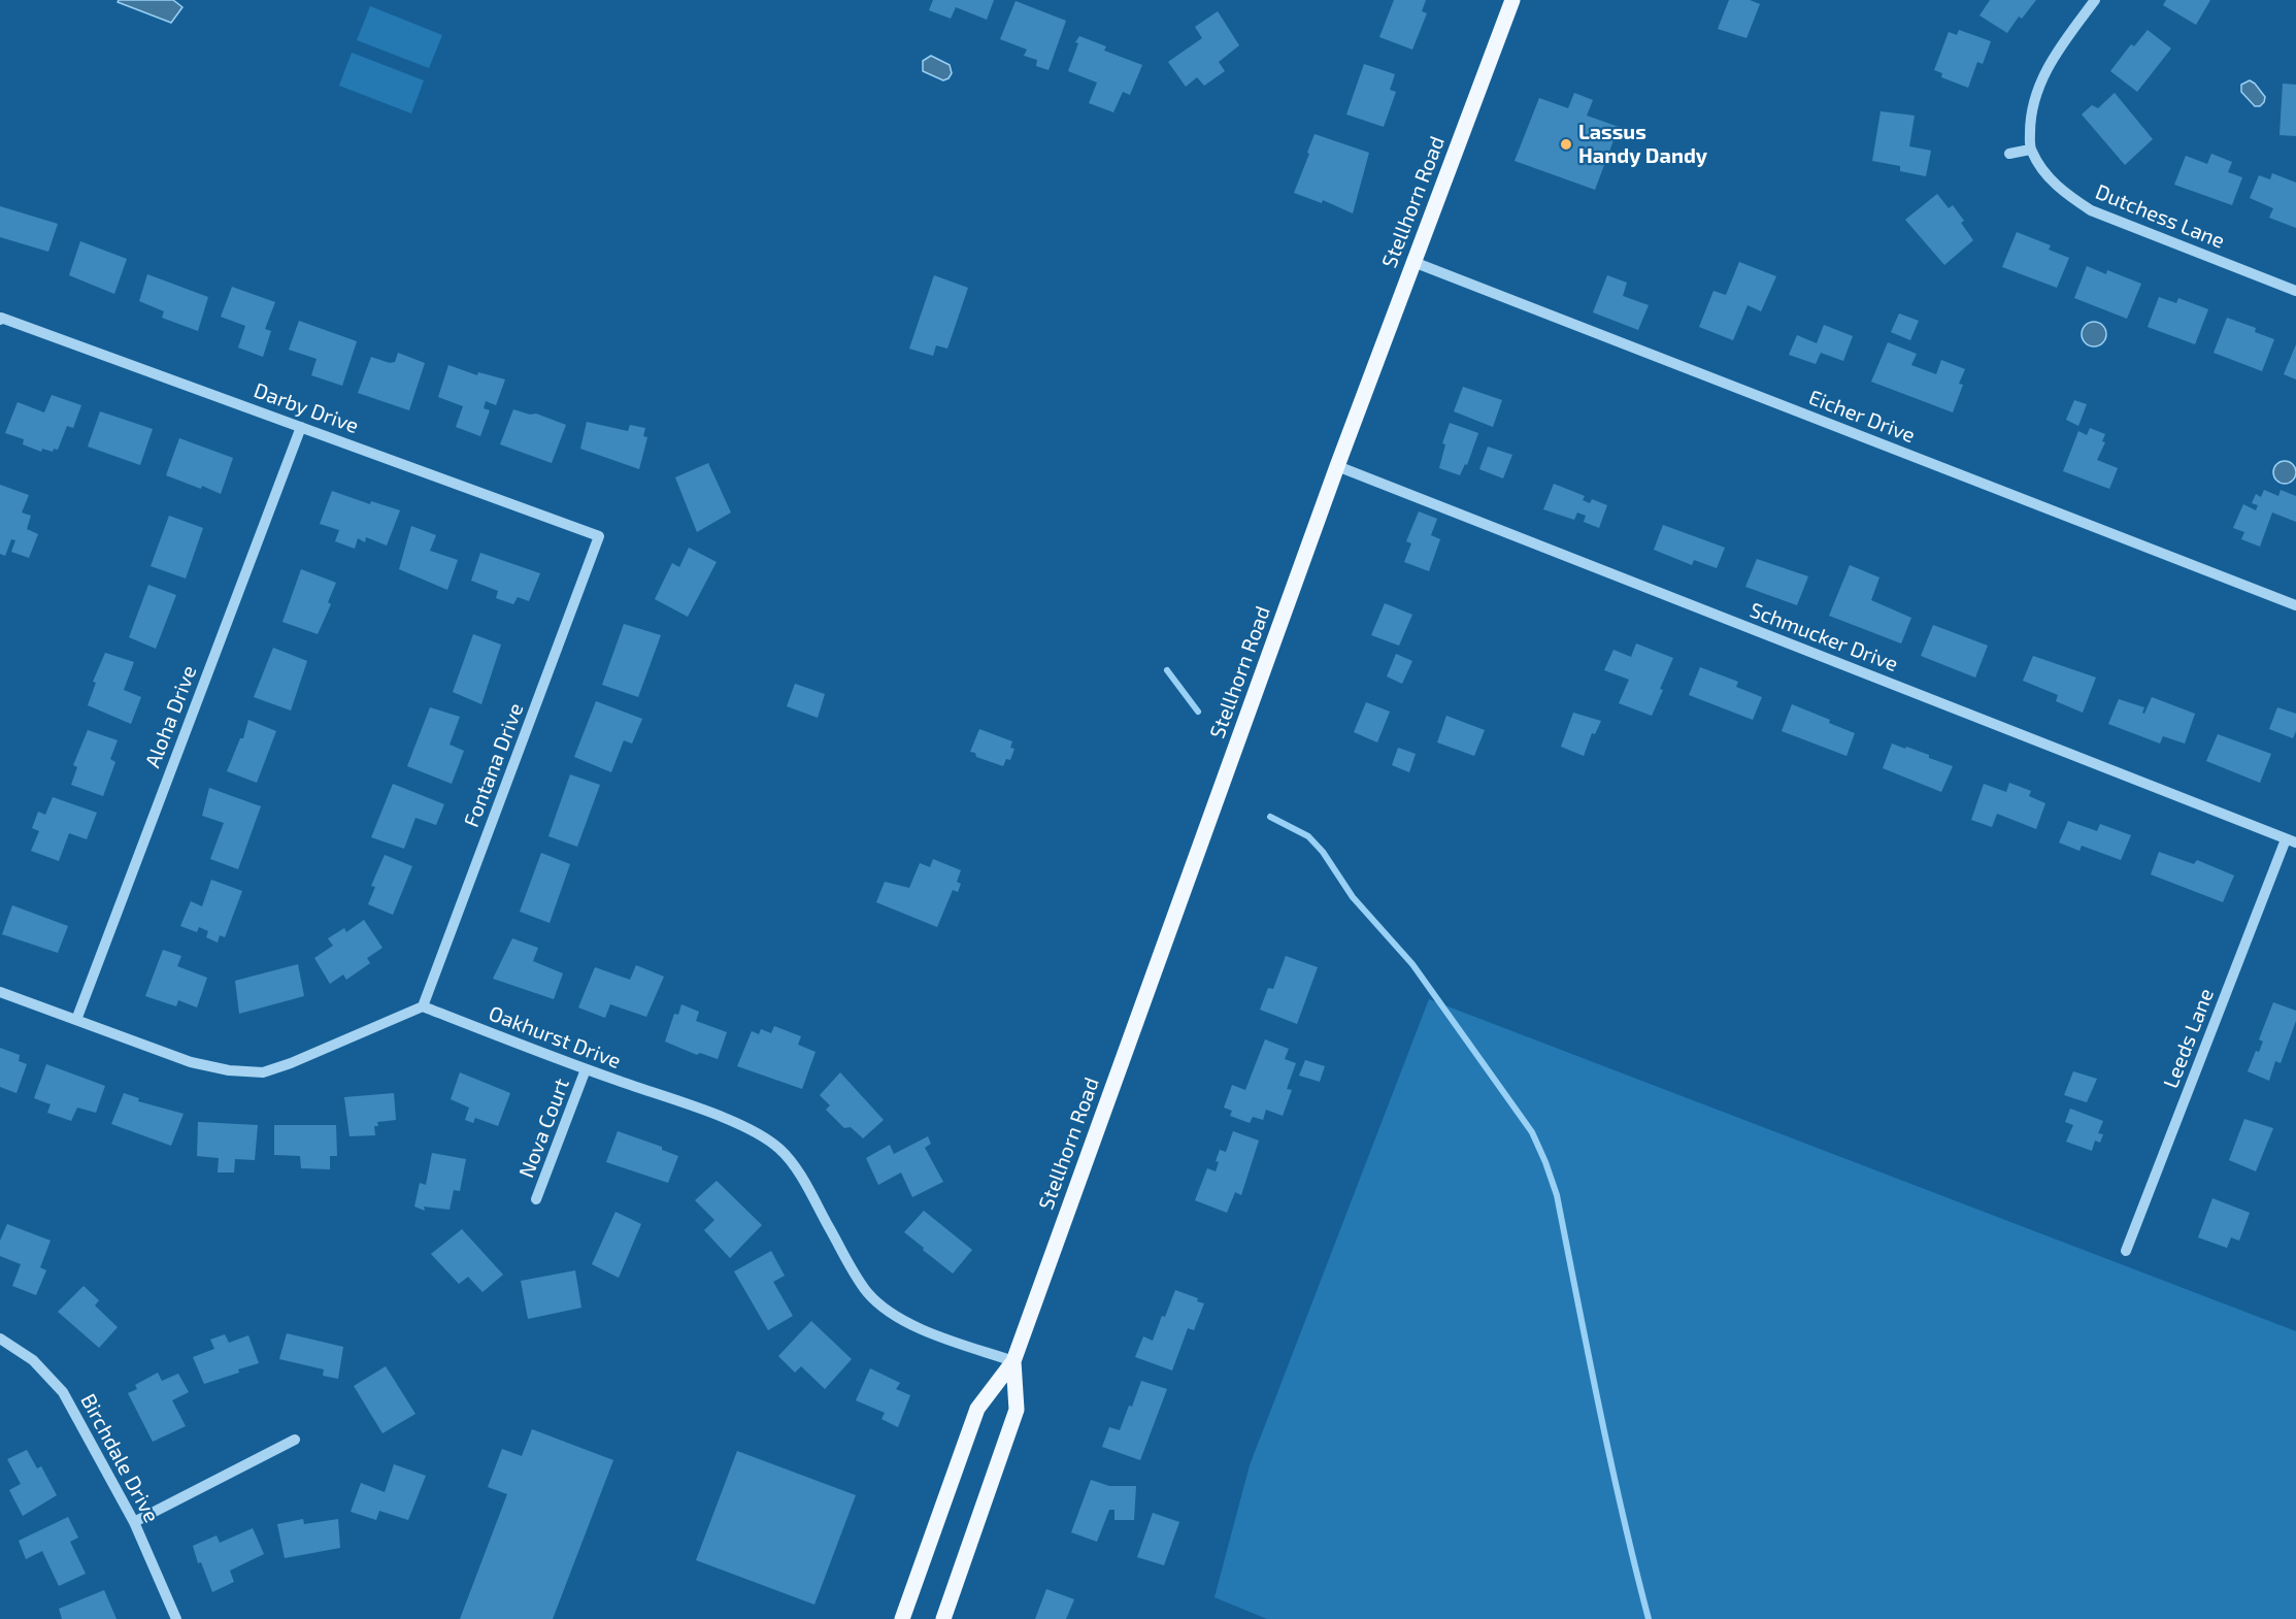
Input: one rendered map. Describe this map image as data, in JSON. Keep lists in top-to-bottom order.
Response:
{
  "streets": {
    "main road": ["Stellhorn Road"],
    "street": [
      "Dutchess Lane",
      "Darby Drive",
      "Eicher Drive",
      "Schmucker Drive",
      "Aloha Drive",
      "Fontana Drive",
      "Oakhurst Drive",
      "Leeds Lane",
      "Nova Court",
      "Birchdale Drive"
    ]
  },
  "crossings": [
    ["Stellhorn Road", "Eicher Drive"],
    ["Stellhorn Road", "Schmucker Drive"],
    ["Stellhorn Road", "Oakhurst Drive"],
    ["Darby Drive", "Aloha Drive"],
    ["Darby Drive", "Fontana Drive"],
    ["Schmucker Drive", "Leeds Lane"],
    ["Fontana Drive", "Oakhurst Drive"],
    ["Oakhurst Drive", "Nova Court"]
  ],
  "places": ["Lassus Handy Dandy"]
}
